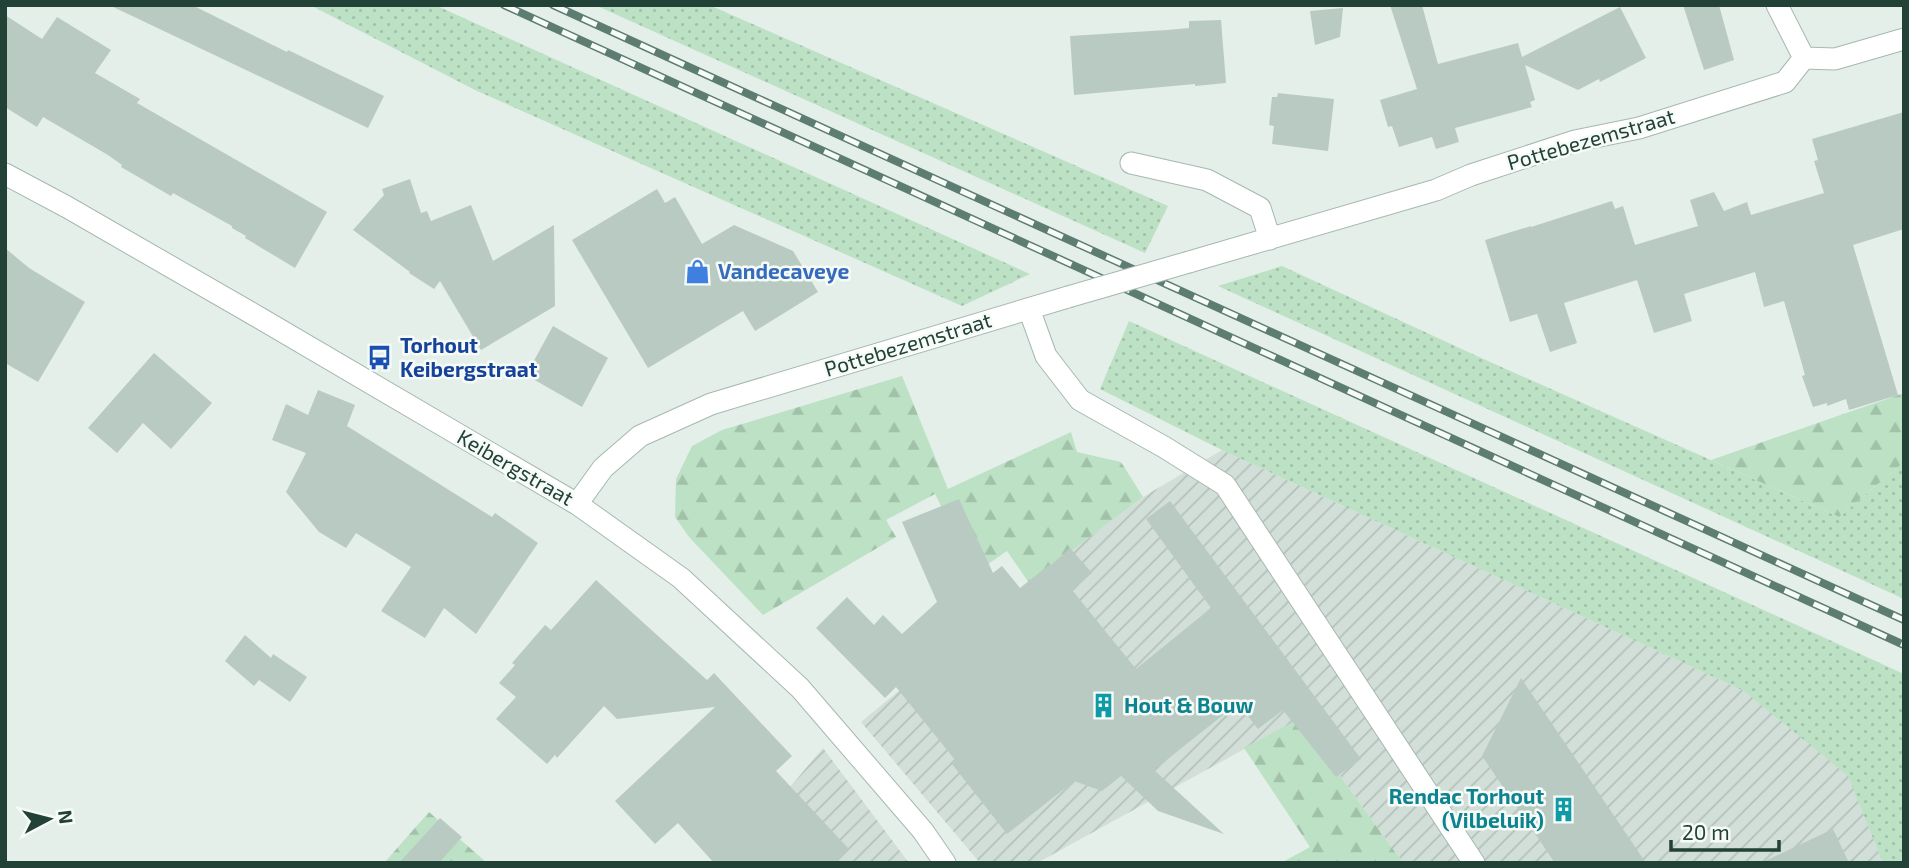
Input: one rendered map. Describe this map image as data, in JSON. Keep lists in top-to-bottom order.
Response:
{
  "streets": {
    "street": ["Pottebezemstraat", "Keibergstraat"]
  },
  "crossings": [
    ["Pottebezemstraat", "Keibergstraat"]
  ],
  "places": {
    "shop": ["Vandecaveye"],
    "bus stop": ["Torhout Keibergstraat"],
    "building": ["Hout & Bouw", "Rendac Torhout (Vilbeluik)"]
  },
  "scale_bar": "20 m",
  "north": "right"
}
